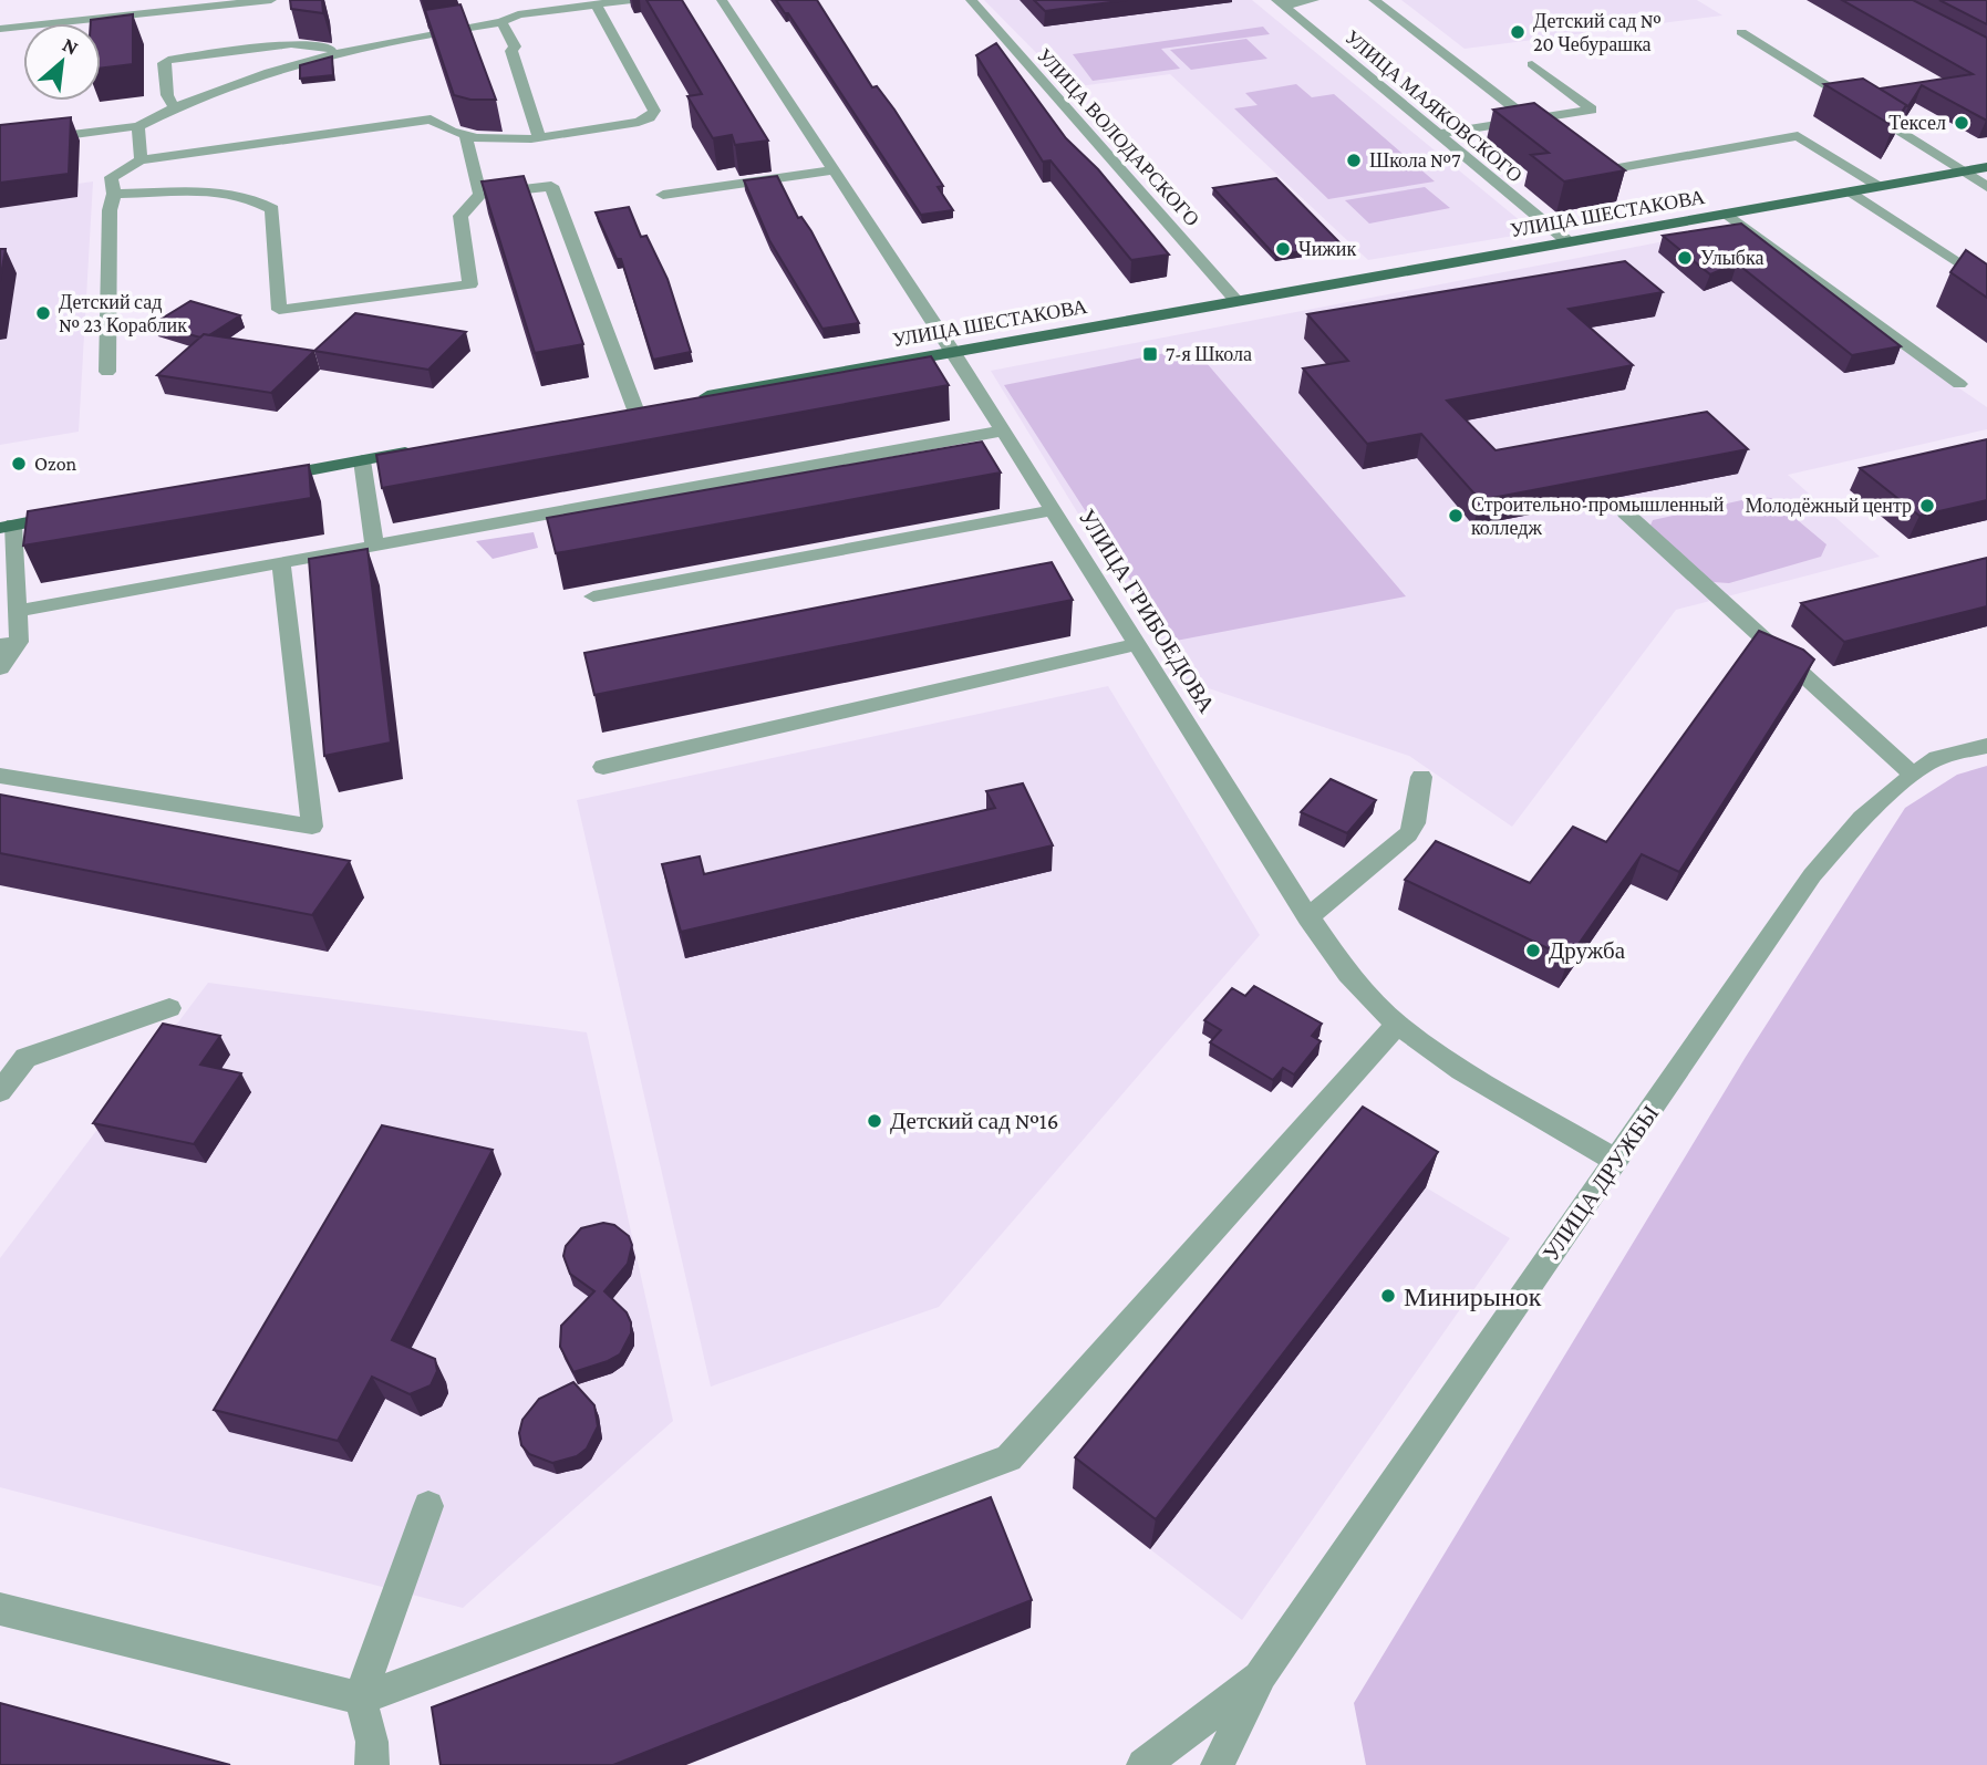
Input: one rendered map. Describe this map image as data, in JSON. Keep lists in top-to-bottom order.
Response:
{
  "streets": {
    "main road": ["УЛИЦА ШЕСТАКОВА"],
    "street": [
      "УЛИЦА МАЯКОВСКОГО",
      "УЛИЦА ВОЛОДАРСКОГО",
      "УЛИЦА ГРИБОЕДОВА",
      "УЛИЦА ДРУЖБЫ"
    ]
  },
  "crossings": [
    ["УЛИЦА МАЯКОВСКОГО", "УЛИЦА ШЕСТАКОВА"],
    ["УЛИЦА ВОЛОДАРСКОГО", "УЛИЦА ШЕСТАКОВА"],
    ["УЛИЦА ШЕСТАКОВА", "УЛИЦА ГРИБОЕДОВА"],
    ["УЛИЦА ГРИБОЕДОВА", "УЛИЦА ДРУЖБЫ"]
  ],
  "places": {
    "other": [
      "Детский сад № 20 Чебурашка",
      "Тексел",
      "Школа №7",
      "Чижик",
      "Улыбка",
      "Детский сад № 23 Кораблик",
      "Ozon",
      "Молодёжный центр",
      "Строительно-промышленный колледж",
      "Дружба",
      "Детский сад №16",
      "Минирынок"
    ],
    "transit": ["7-я Школа"]
  },
  "north": "top right"
}
